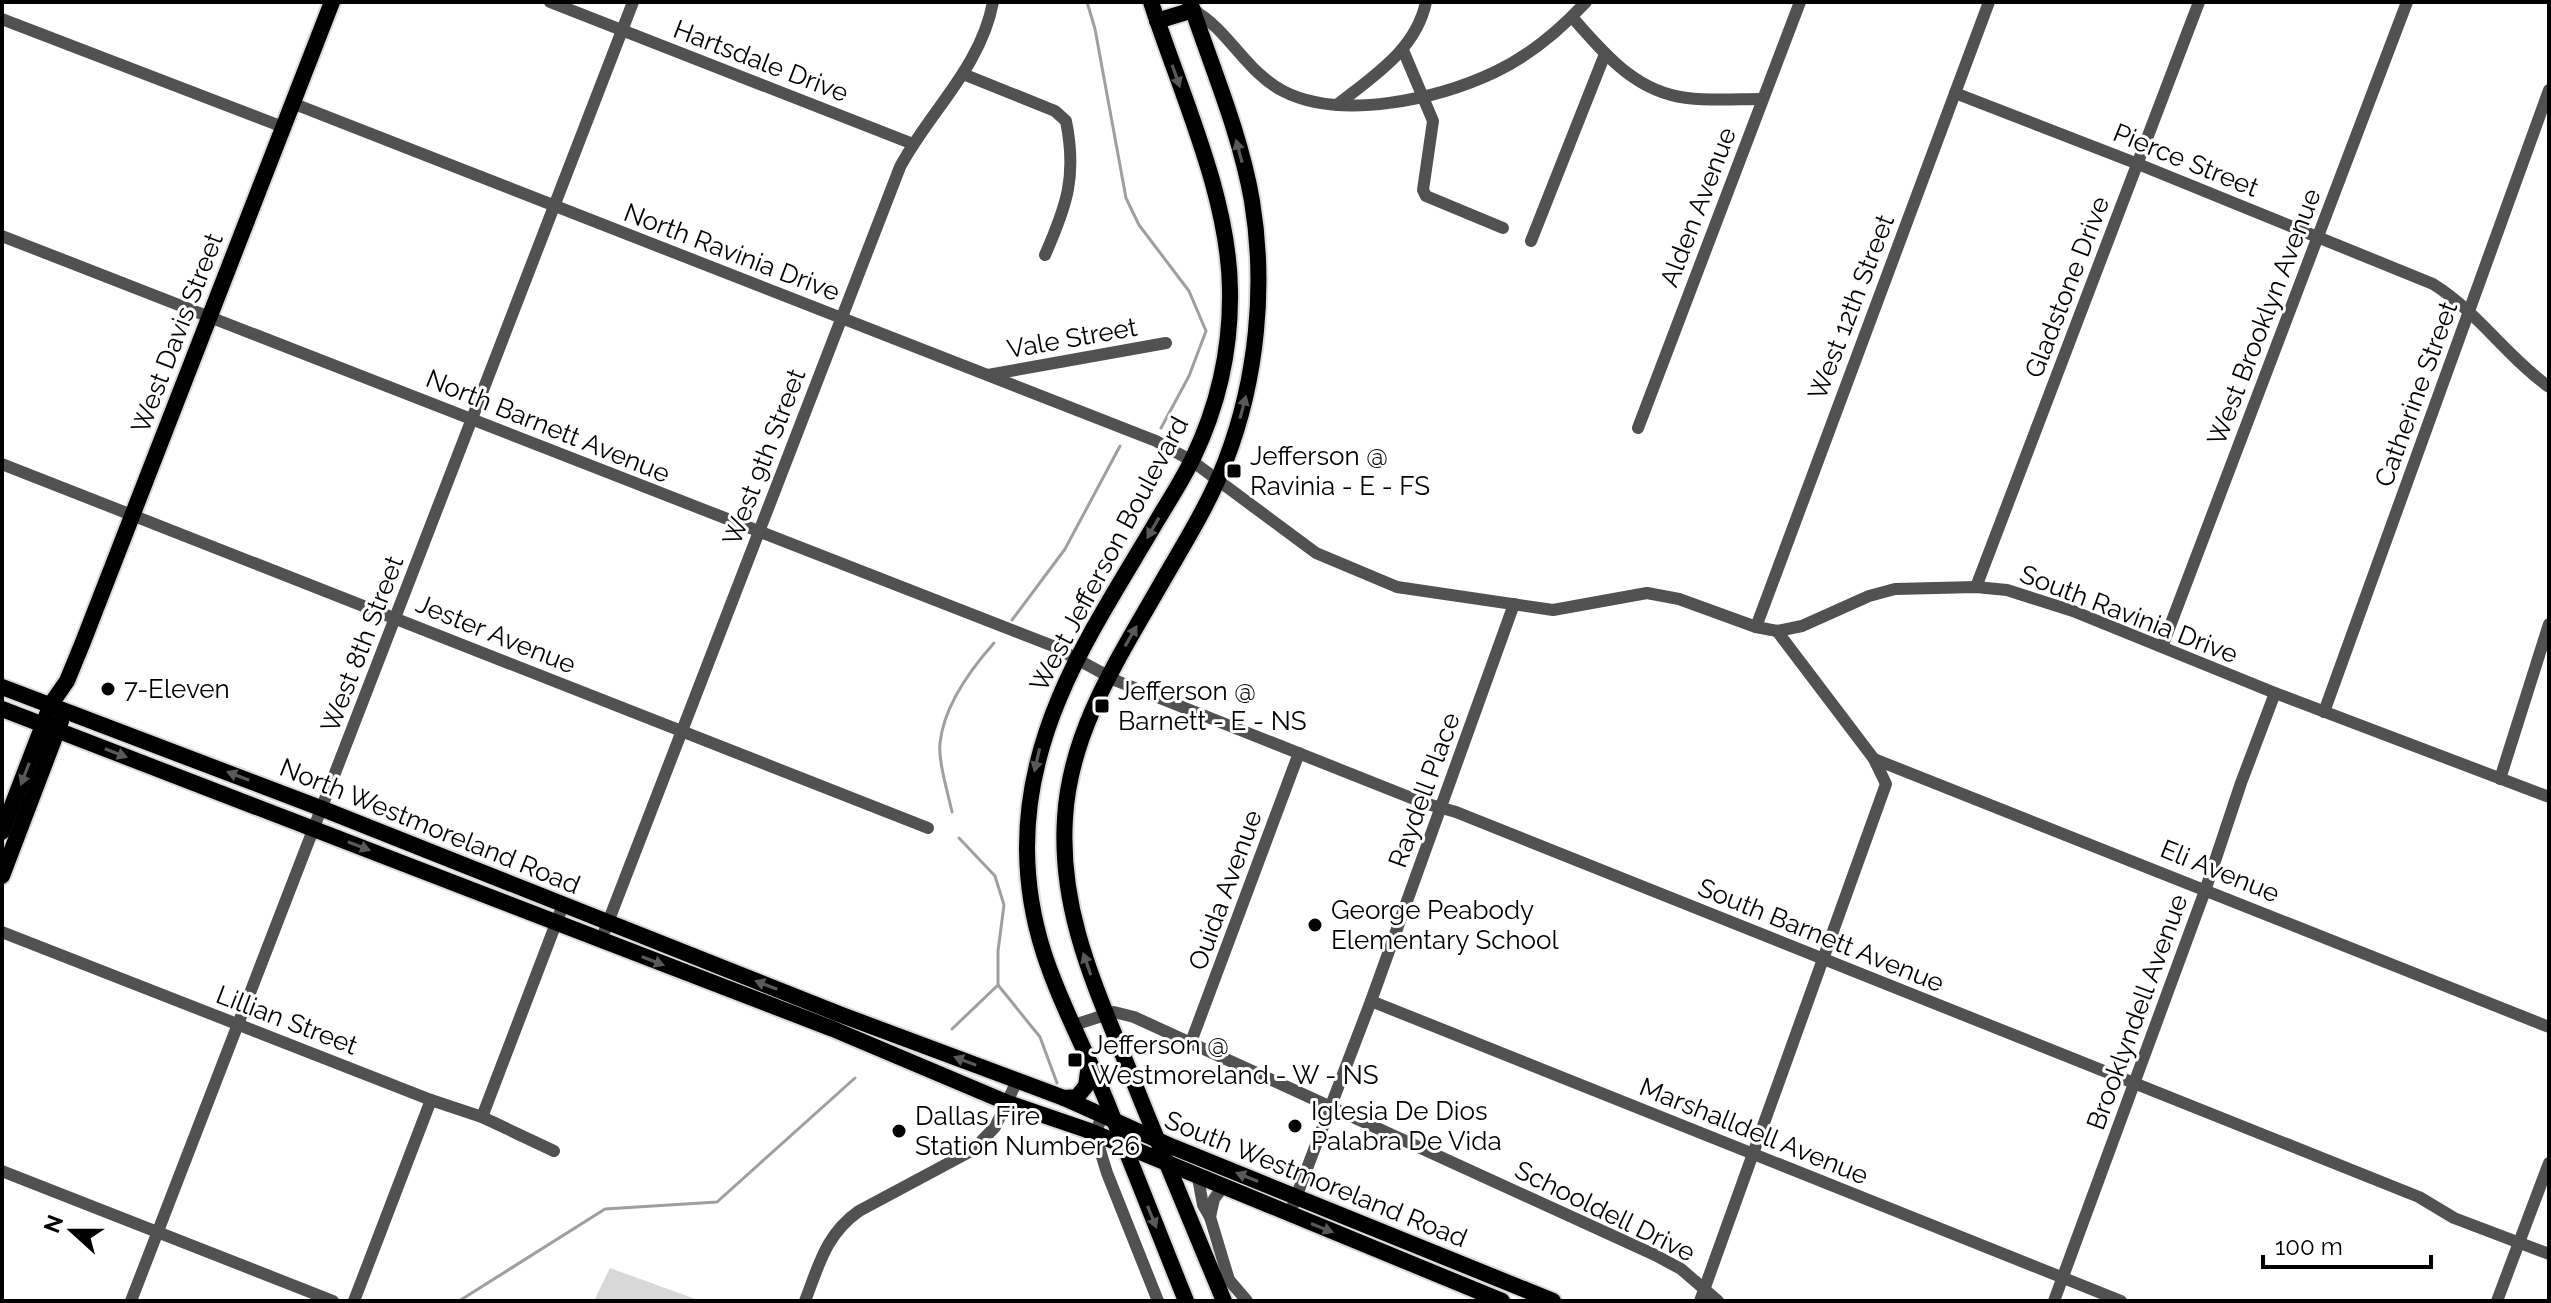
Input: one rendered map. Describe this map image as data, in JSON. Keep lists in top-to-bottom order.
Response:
{
  "streets": {
    "main road": [
      "West Davis Street",
      "West Jefferson Boulevard",
      "North Westmoreland Road",
      "South Westmoreland Road"
    ],
    "street": [
      "Hartsdale Drive",
      "Pierce Street",
      "Alden Avenue",
      "North Ravinia Drive",
      "Gladstone Drive",
      "West 12th Street",
      "West Brooklyn Avenue",
      "Vale Street",
      "Catherine Street",
      "North Barnett Avenue",
      "West 9th Street",
      "South Ravinia Drive",
      "Jester Avenue",
      "West 8th Street",
      "Raydell Place",
      "Eli Avenue",
      "Ouida Avenue",
      "South Barnett Avenue",
      "Brooklyndell Avenue",
      "Lillian Street",
      "Marshalldell Avenue",
      "Schooldell Drive"
    ]
  },
  "crossings": [
    ["Hartsdale Drive", "West 9th Street"],
    ["Hartsdale Drive", "West 8th Street"],
    ["Pierce Street", "Gladstone Drive"],
    ["Pierce Street", "West 12th Street"],
    ["Pierce Street", "West Brooklyn Avenue"],
    ["Pierce Street", "Catherine Street"],
    ["North Ravinia Drive", "West Davis Street"],
    ["North Ravinia Drive", "Vale Street"],
    ["North Ravinia Drive", "West 9th Street"],
    ["North Ravinia Drive", "South Ravinia Drive"],
    ["North Ravinia Drive", "West 8th Street"],
    ["Gladstone Drive", "South Ravinia Drive"],
    ["West 12th Street", "South Ravinia Drive"],
    ["West Brooklyn Avenue", "South Ravinia Drive"],
    ["West Davis Street", "North Barnett Avenue"],
    ["West Davis Street", "Jester Avenue"],
    ["West Davis Street", "North Westmoreland Road"],
    ["Catherine Street", "South Ravinia Drive"],
    ["North Barnett Avenue", "West 9th Street"],
    ["North Barnett Avenue", "West Jefferson Boulevard"],
    ["North Barnett Avenue", "West 8th Street"],
    ["North Barnett Avenue", "South Barnett Avenue"],
    ["West 9th Street", "Jester Avenue"],
    ["West 9th Street", "North Westmoreland Road"],
    ["West Jefferson Boulevard", "South Ravinia Drive"],
    ["West Jefferson Boulevard", "South Barnett Avenue"],
    ["West Jefferson Boulevard", "South Westmoreland Road"],
    ["South Ravinia Drive", "Raydell Place"],
    ["South Ravinia Drive", "Brooklyndell Avenue"],
    ["Jester Avenue", "West 8th Street"],
    ["West 8th Street", "North Westmoreland Road"],
    ["West 8th Street", "Lillian Street"],
    ["Raydell Place", "South Barnett Avenue"],
    ["Raydell Place", "Marshalldell Avenue"],
    ["Raydell Place", "South Westmoreland Road"],
    ["Raydell Place", "Schooldell Drive"],
    ["North Westmoreland Road", "South Westmoreland Road"],
    ["Eli Avenue", "Brooklyndell Avenue"],
    ["Ouida Avenue", "South Barnett Avenue"],
    ["Ouida Avenue", "Schooldell Drive"],
    ["South Barnett Avenue", "Brooklyndell Avenue"],
    ["Brooklyndell Avenue", "Marshalldell Avenue"]
  ],
  "places": {
    "transit": ["Jefferson @ Ravinia - E - FS", "Jefferson @ Barnett - E - NS", "Jefferson @ Westmoreland - W - NS"],
    "other": [
      "7-Eleven",
      "George Peabody Elementary School",
      "Iglesia De Dios Palabra De Vida",
      "Dallas Fire Station Number 26"
    ]
  },
  "scale_bar": "100 m",
  "north": "left"
}
